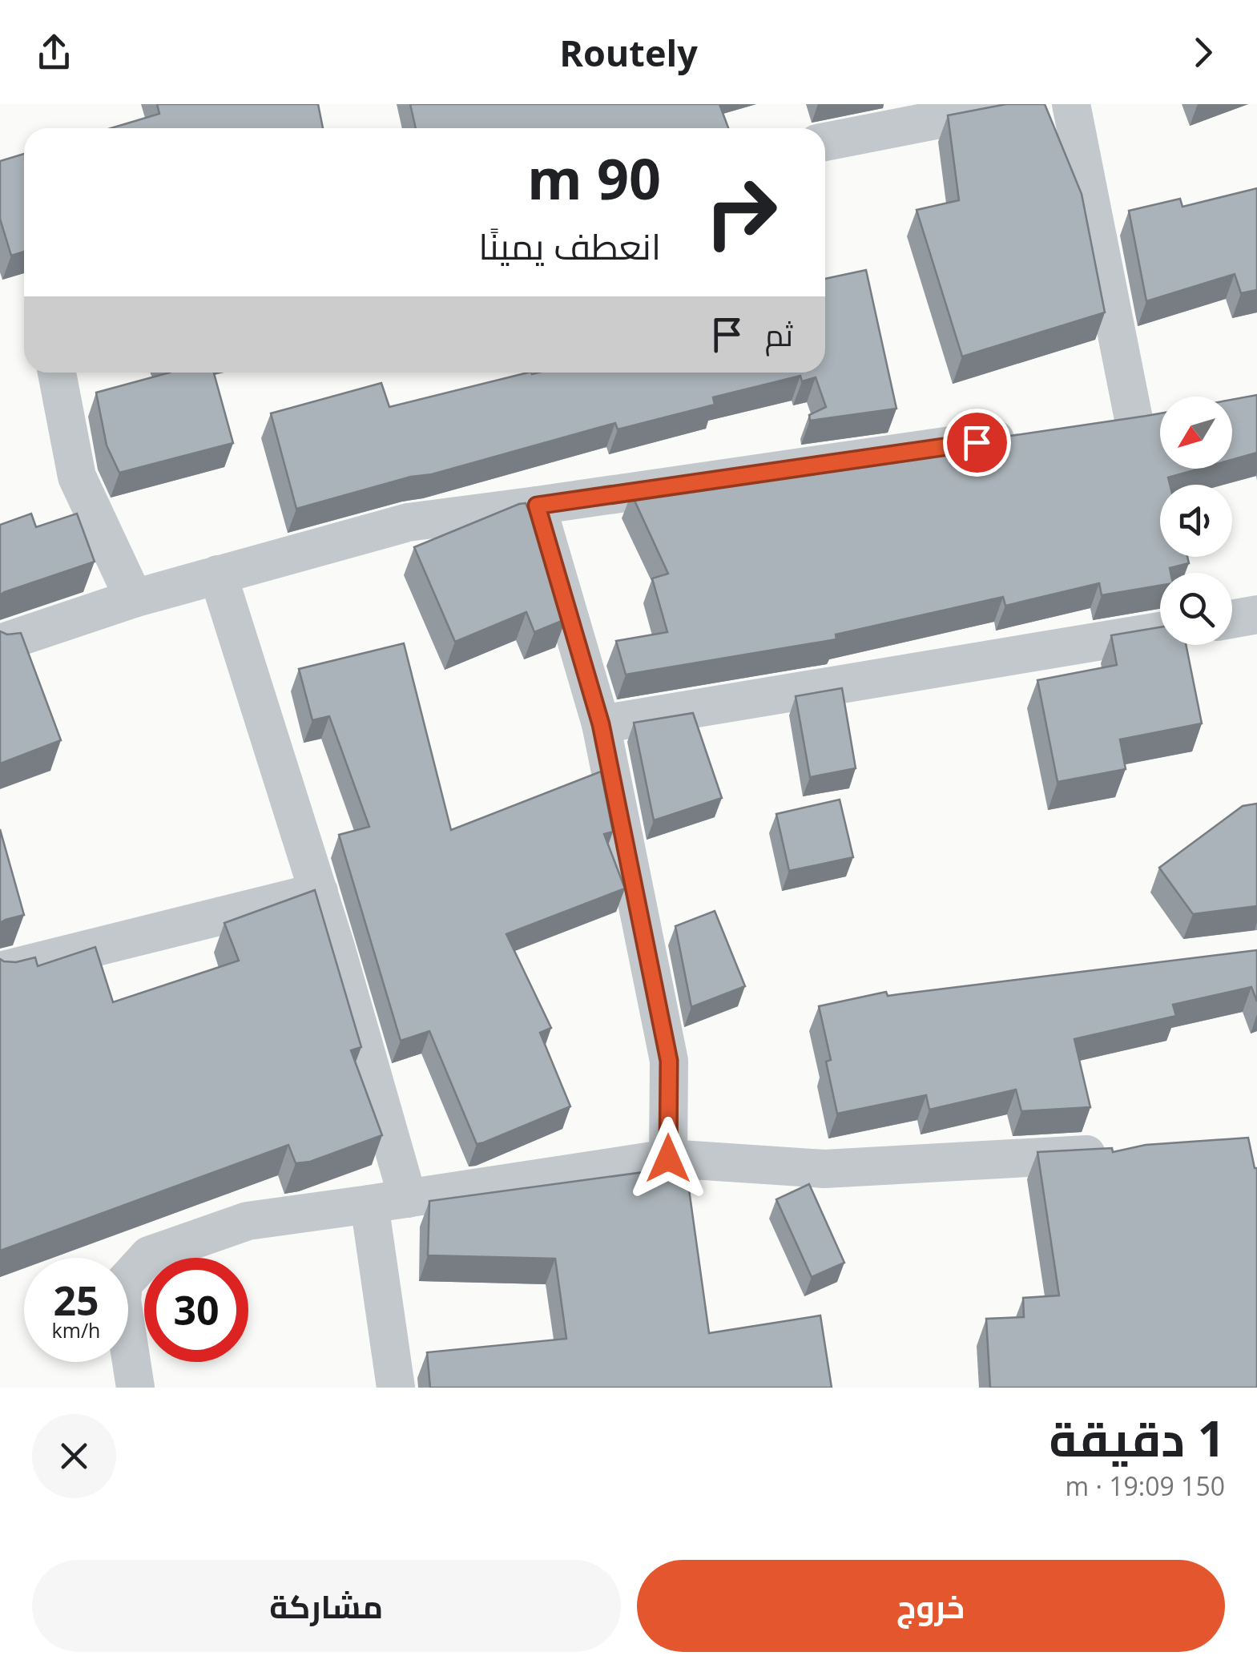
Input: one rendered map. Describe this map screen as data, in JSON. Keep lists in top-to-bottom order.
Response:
{
  "north": "bottom left",
  "page": {
    "header": "Routely",
    "turn": ["90 m", "انعطف يمينًا"],
    "then": "ثم",
    "speed": "25 km/h",
    "limit": "30",
    "heading": ["1 دقيقة", "150 m · 19:09"],
    "buttons": ["خروج", "مشاركة"]
  }
}
